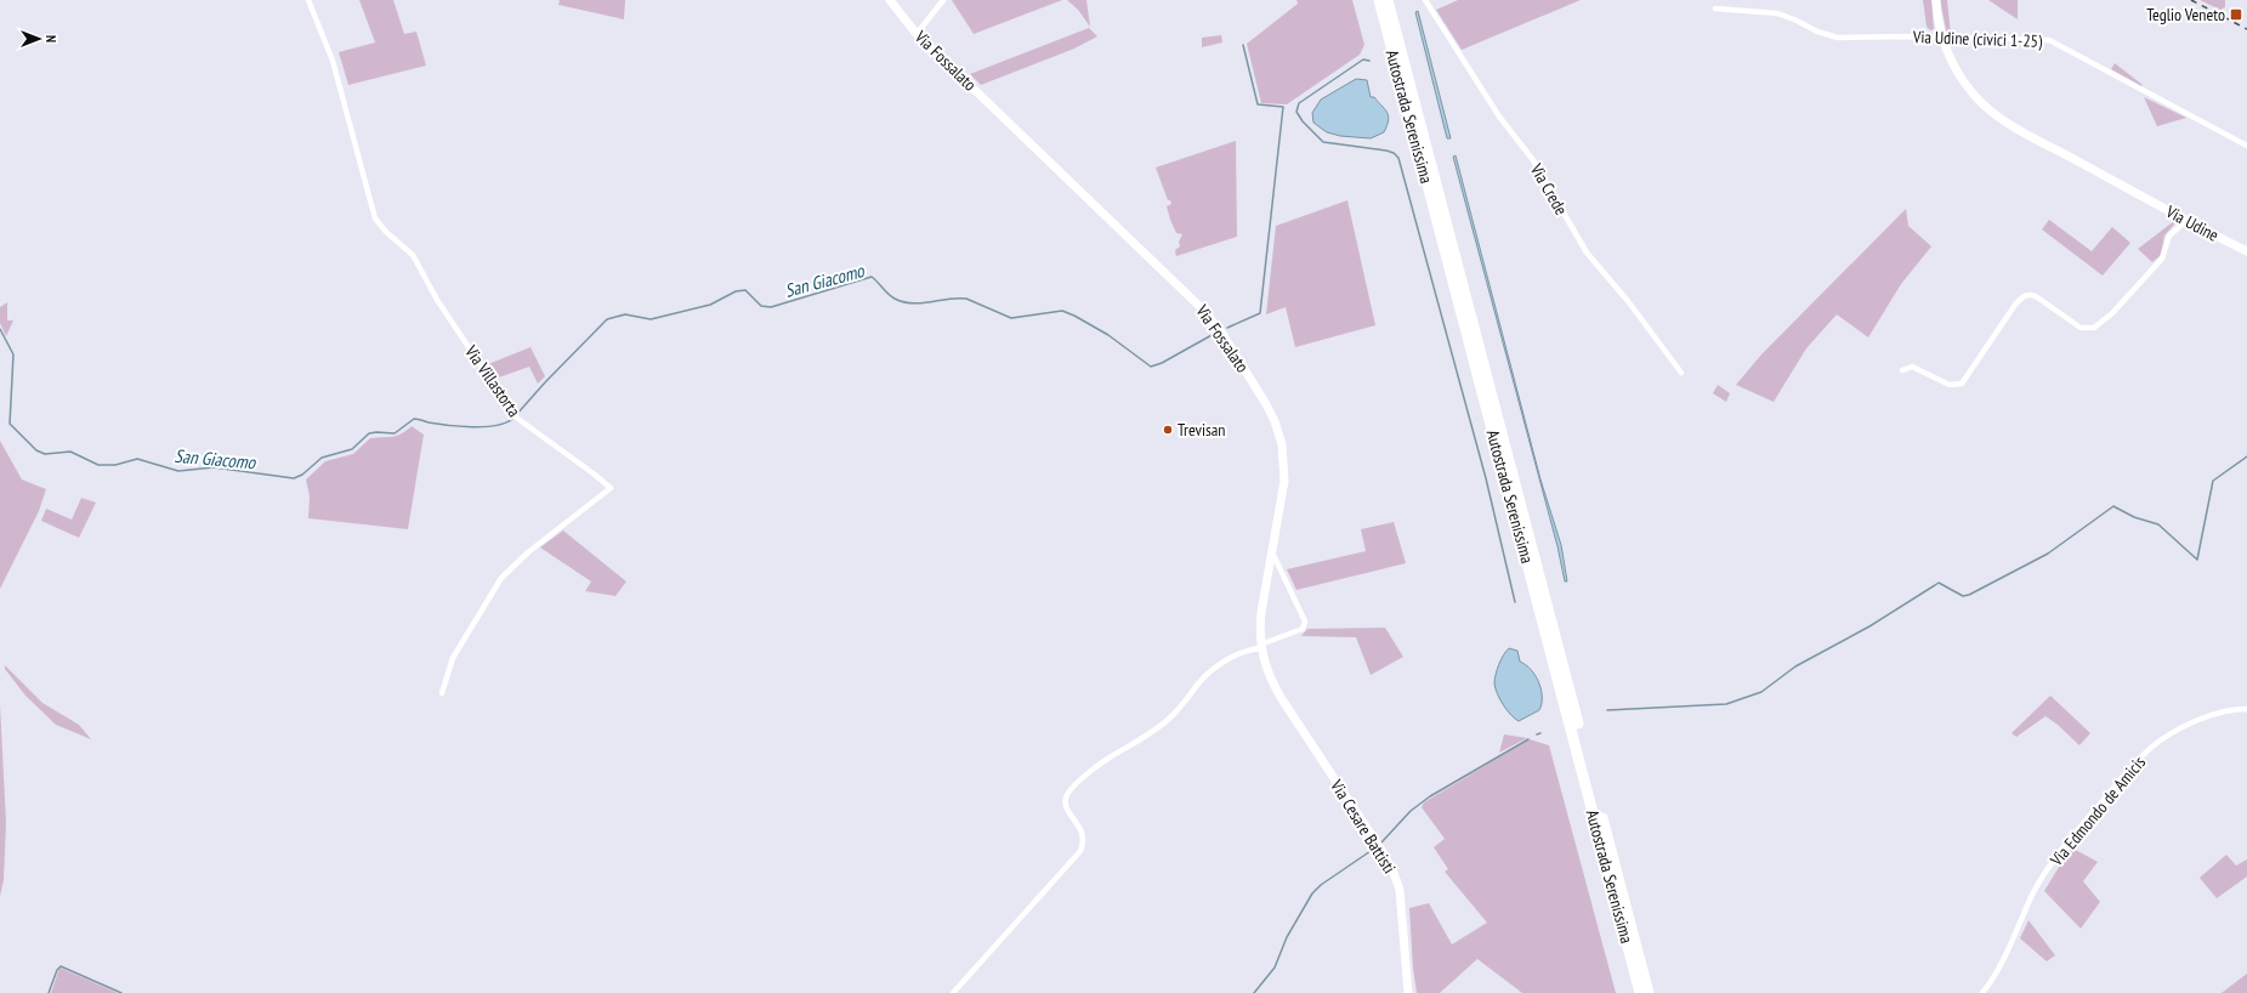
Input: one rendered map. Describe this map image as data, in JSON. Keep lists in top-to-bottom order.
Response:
{
  "streets": {
    "highway": ["Autostrada Serenissima"],
    "street": [
      "Via Udine (civici 1-25)",
      "Via Fossalato",
      "Via Crede",
      "Via Udine",
      "Via Villastorta",
      "Via Edmondo de Amicis",
      "Via Cesare Battisti"
    ]
  },
  "crossings": [
    ["Via Fossalato", "Via Cesare Battisti"]
  ],
  "water": ["San Giacomo"],
  "places": {
    "transit": ["Teglio Veneto"],
    "other": ["Trevisan"]
  },
  "north": "right"
}
